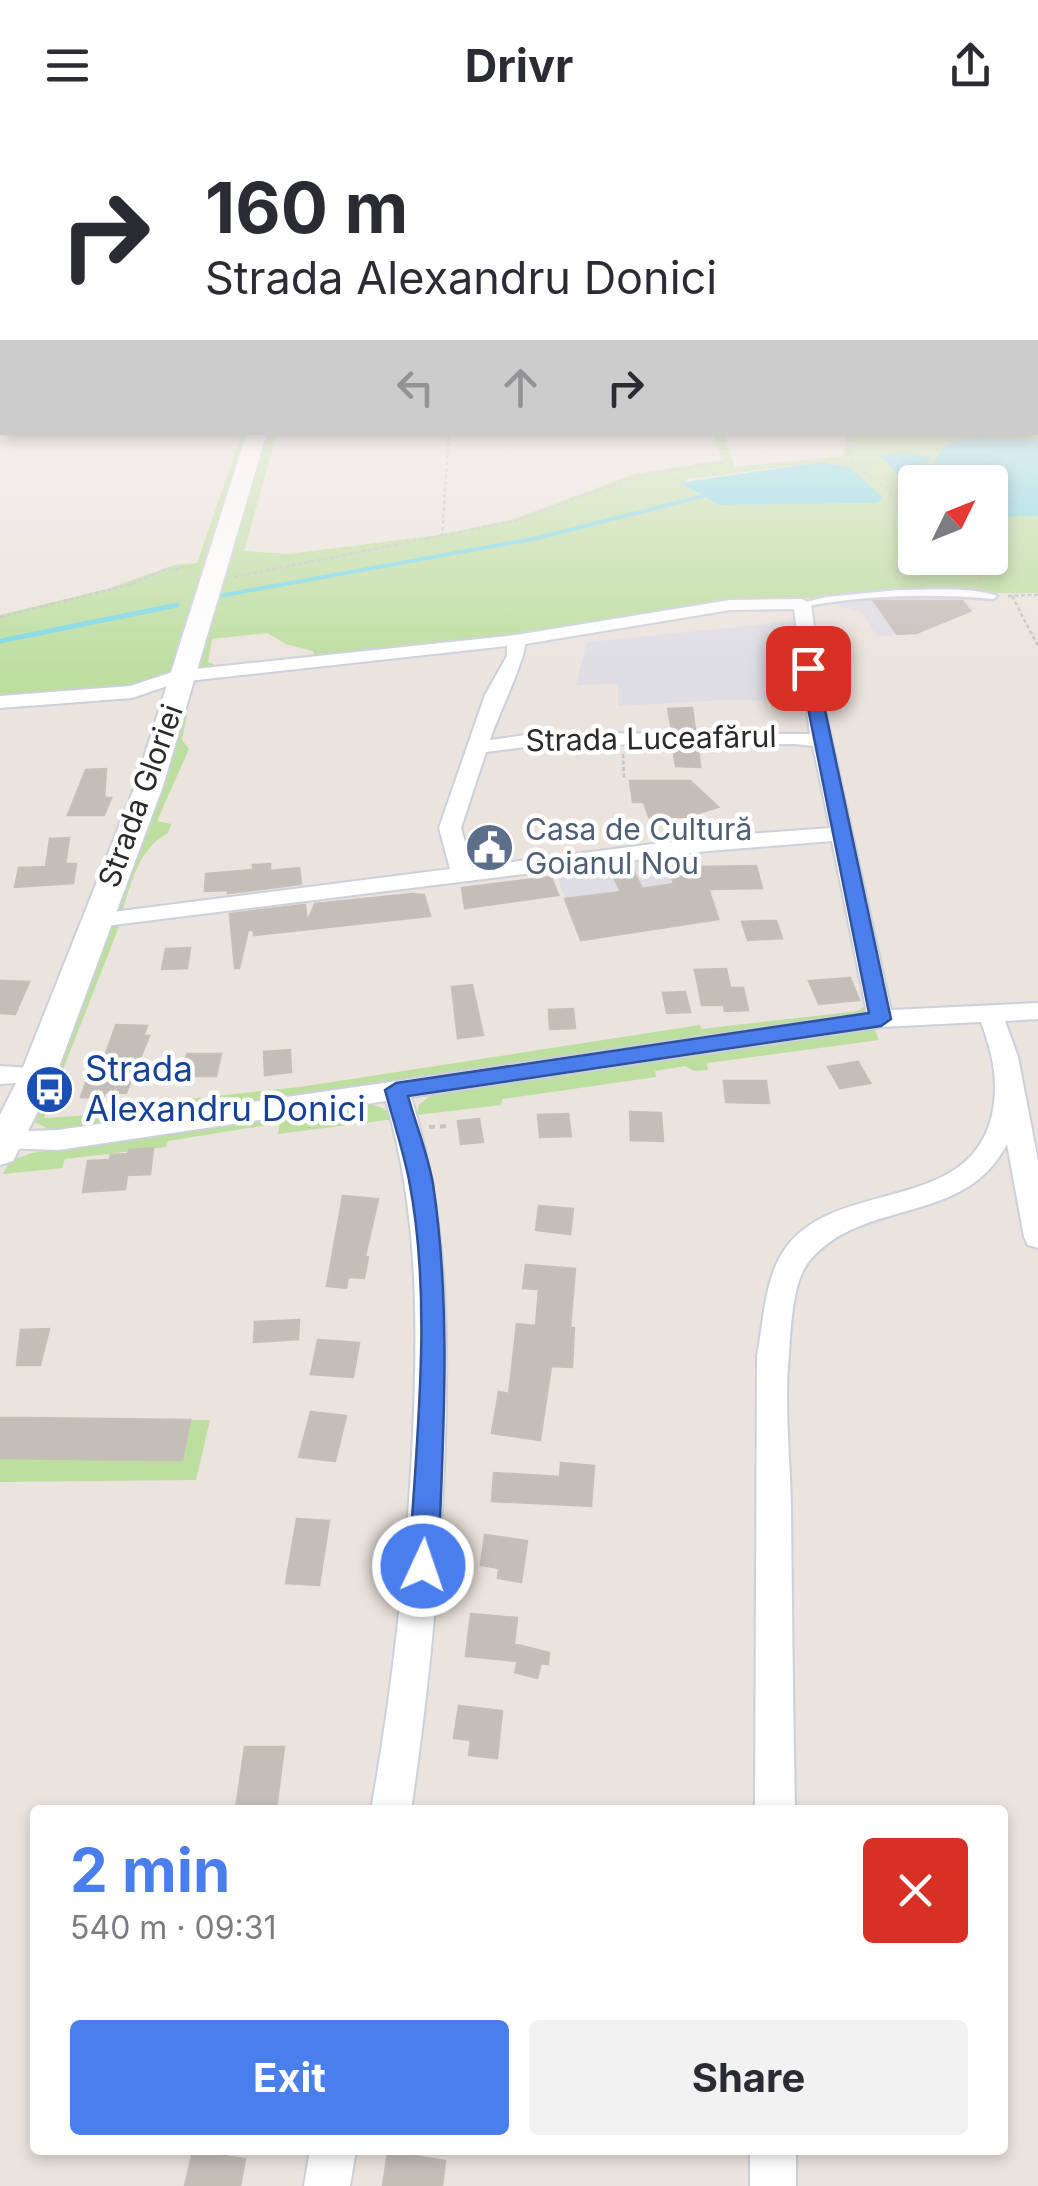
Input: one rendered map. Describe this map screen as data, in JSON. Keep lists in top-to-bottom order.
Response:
{
  "streets": {
    "street": ["Strada Luceafărul", "Strada Gloriei"]
  },
  "places": {
    "public building": ["Casa de Cultură Goianul Nou"],
    "bus stop": ["Strada Alexandru Donici"]
  },
  "north": "top right",
  "page": {
    "header": "Drivr",
    "turn": ["160 m", "Strada Alexandru Donici"],
    "heading": ["2 min", "540 m · 09:31"],
    "buttons": ["Exit", "Share"]
  }
}
